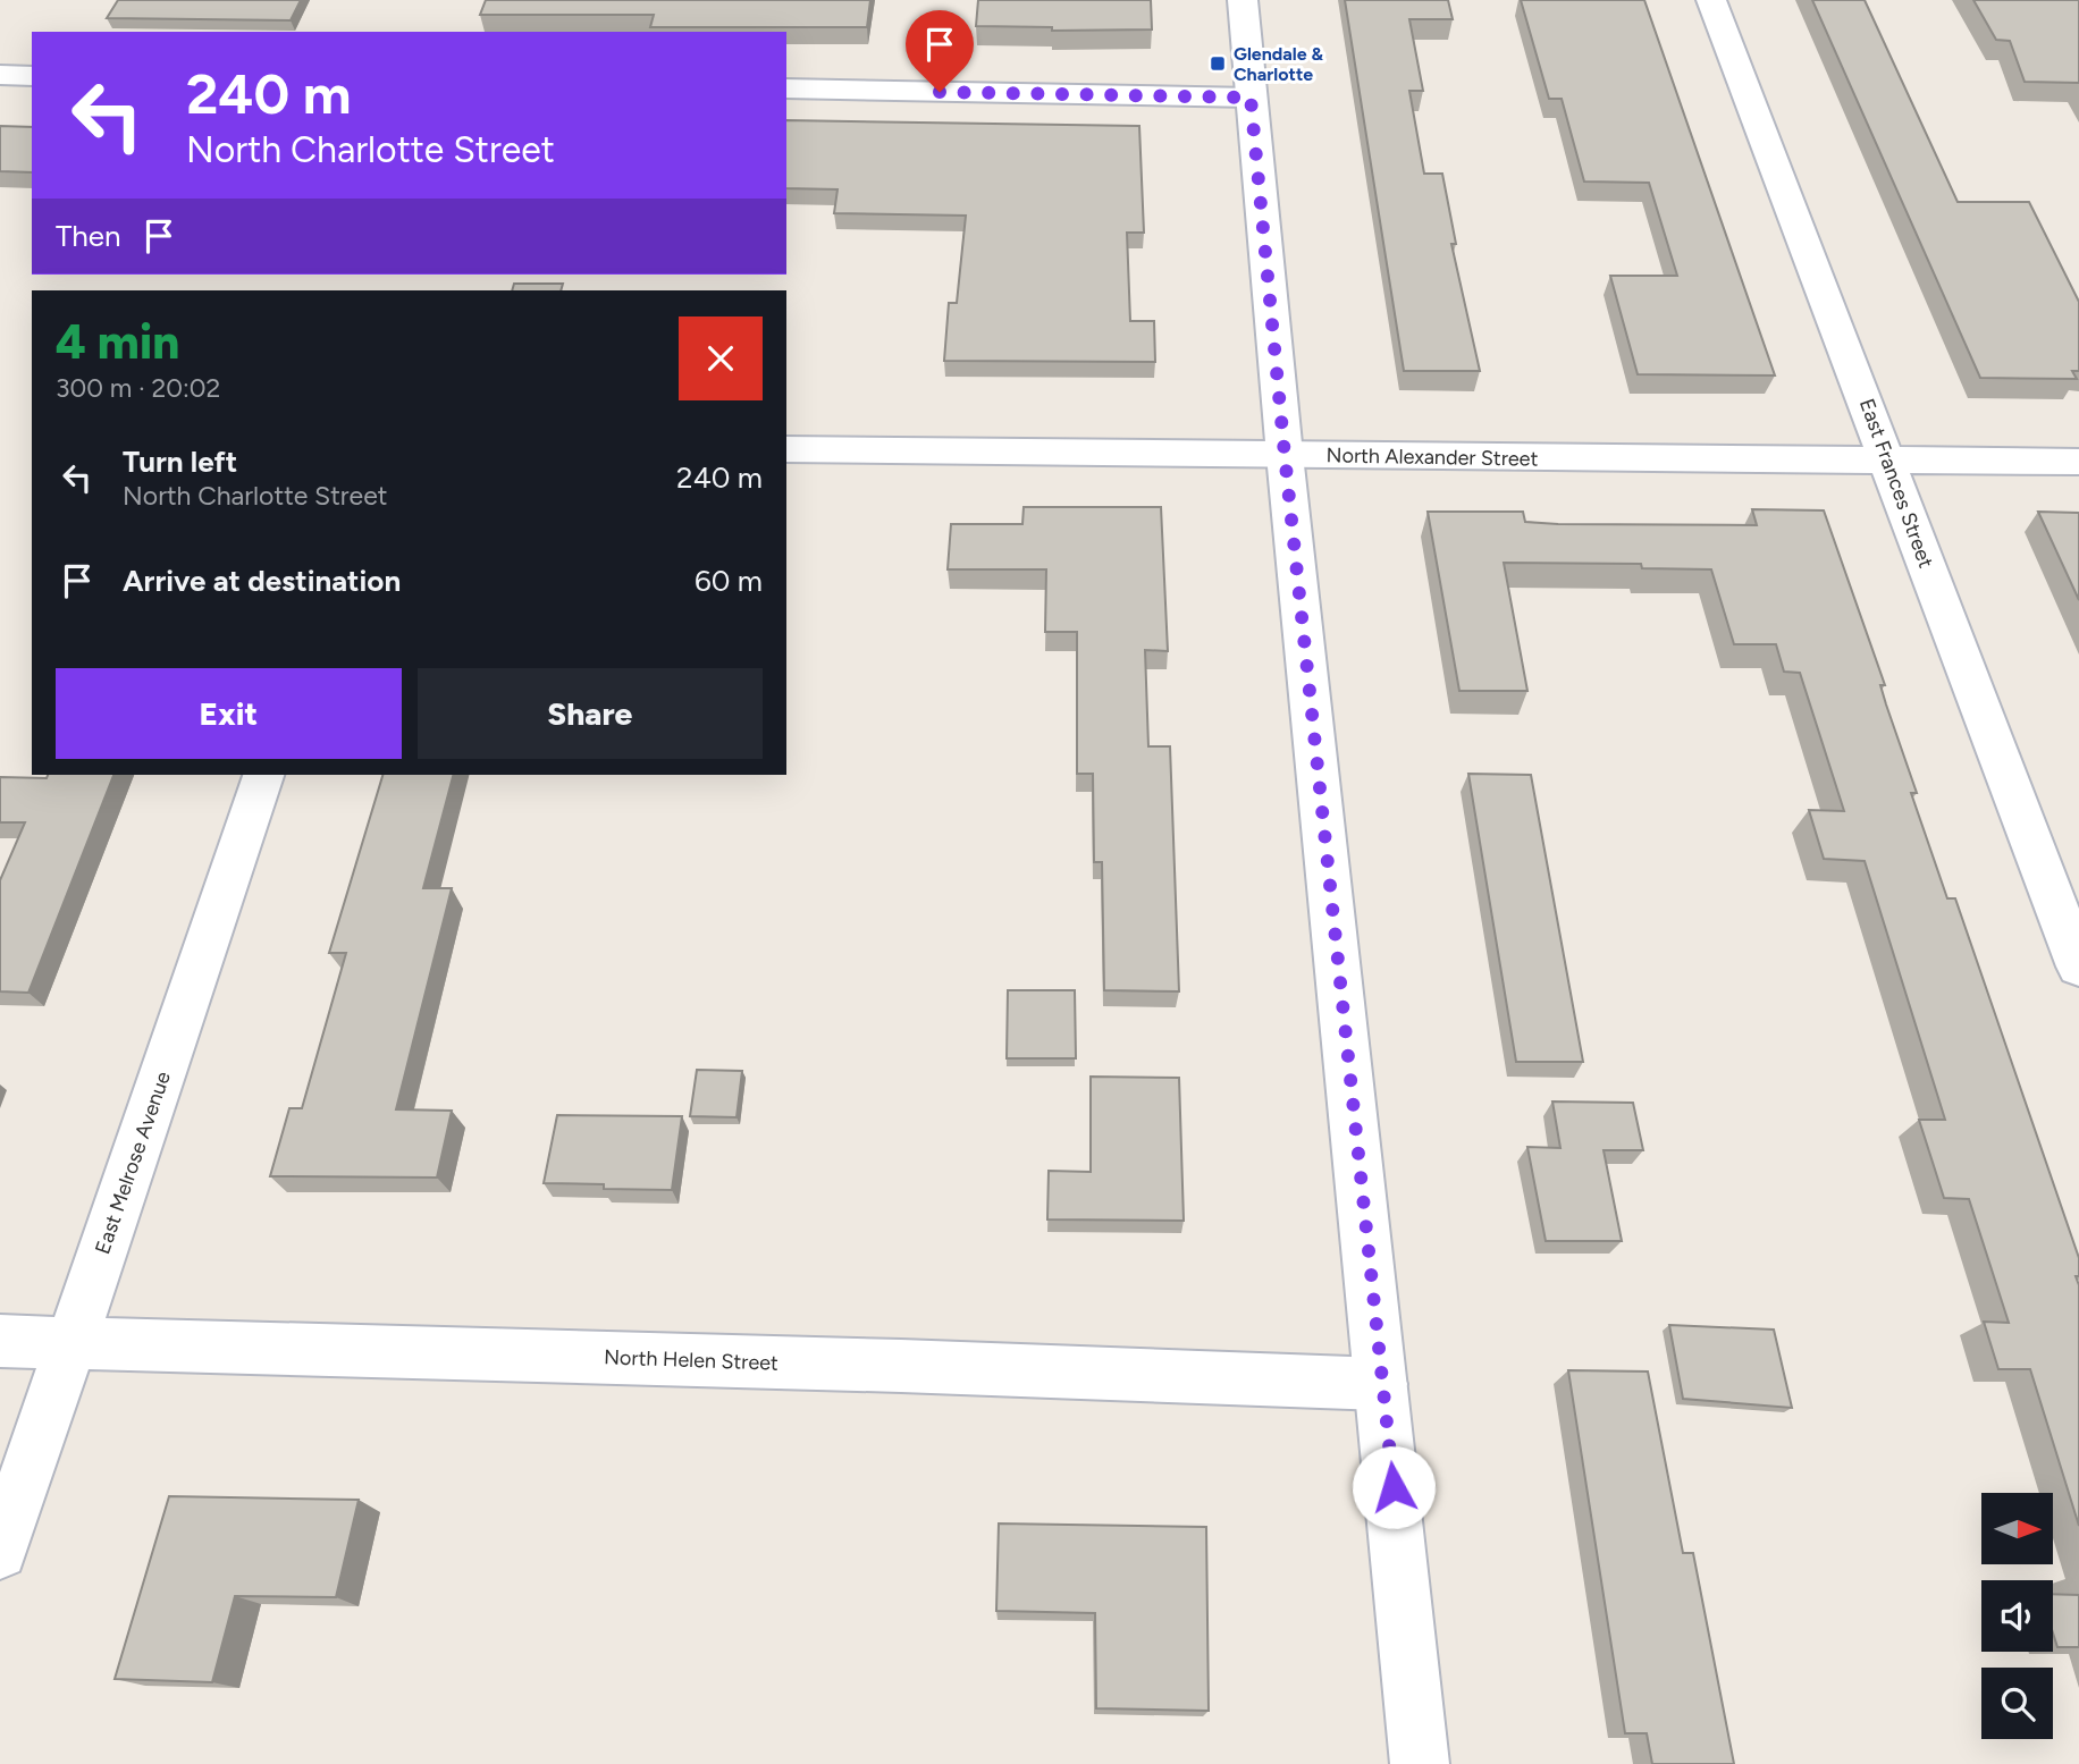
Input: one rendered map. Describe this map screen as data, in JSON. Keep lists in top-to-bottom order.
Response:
{
  "streets": {
    "street": [
      "North Alexander Street",
      "East Frances Street",
      "East Melrose Avenue",
      "North Helen Street"
    ]
  },
  "crossings": [
    ["North Alexander Street", "East Frances Street"],
    ["East Melrose Avenue", "North Helen Street"]
  ],
  "places": {
    "transit": ["Glendale & Charlotte"]
  },
  "north": "right",
  "page": {
    "turn": ["240 m", "North Charlotte Street"],
    "then": "Then",
    "heading": ["4 min", "300 m · 20:02"],
    "list": [
      {
        "name": "Turn left",
        "note": "North Charlotte Street",
        "value": "240 m"
      },
      {
        "name": "Arrive at destination",
        "value": "60 m"
      }
    ],
    "buttons": ["Exit", "Share"]
  }
}
